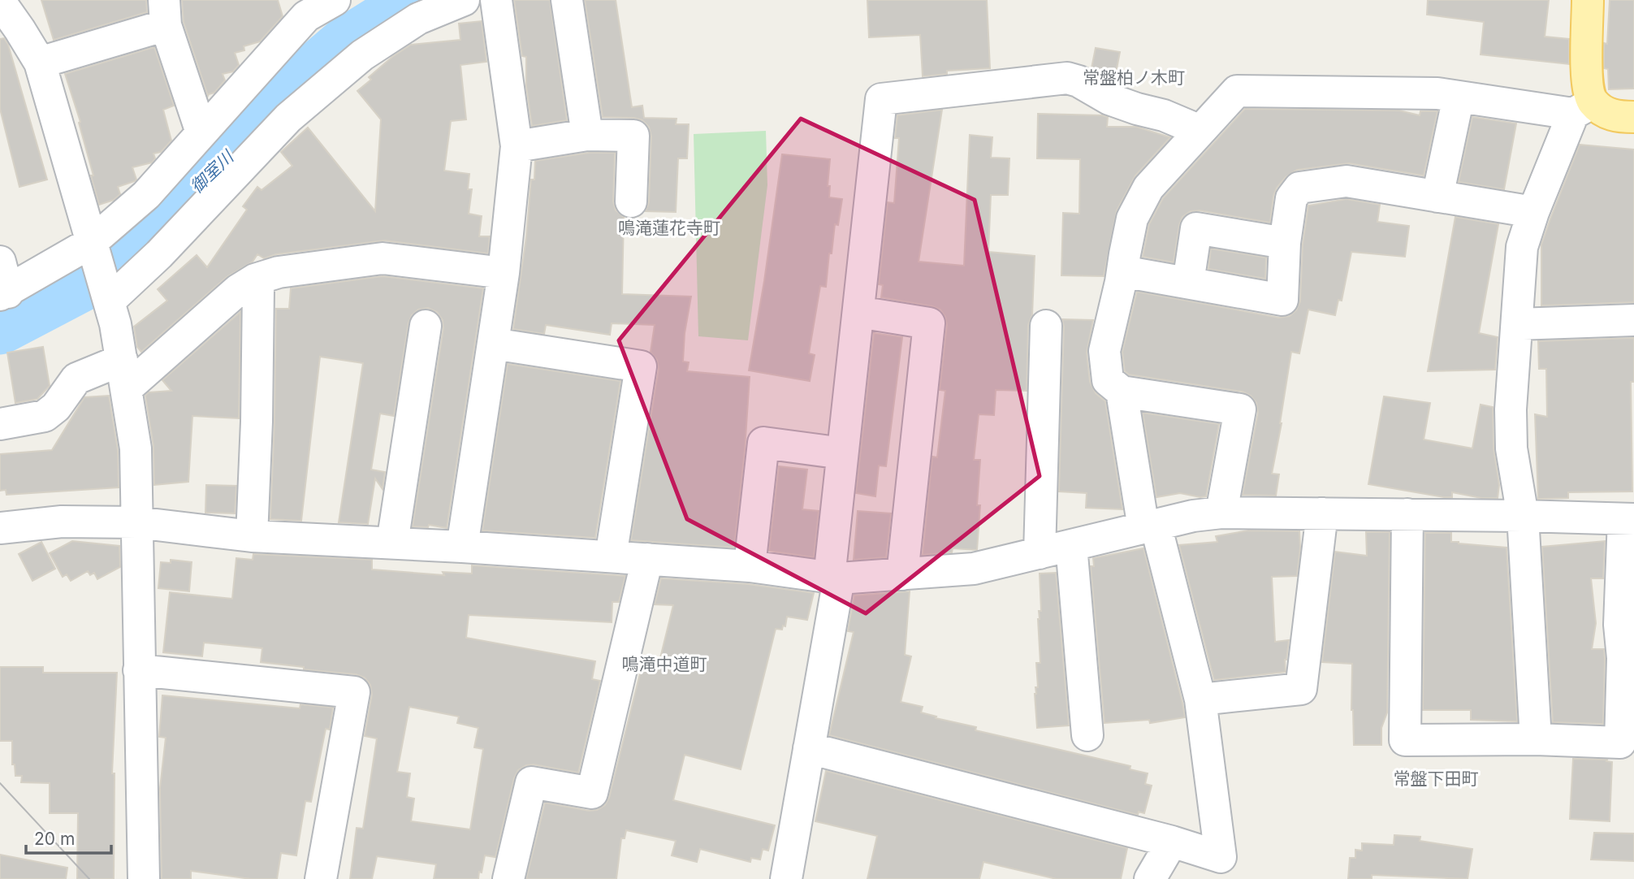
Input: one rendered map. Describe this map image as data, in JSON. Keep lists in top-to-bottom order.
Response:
{
  "districts": [
    "常盤柏ノ木町",
    "鳴滝蓮花寺町",
    "鳴滝中道町",
    "常盤下田町"
  ],
  "water": ["御室川"],
  "scale_bar": "20 m"
}
